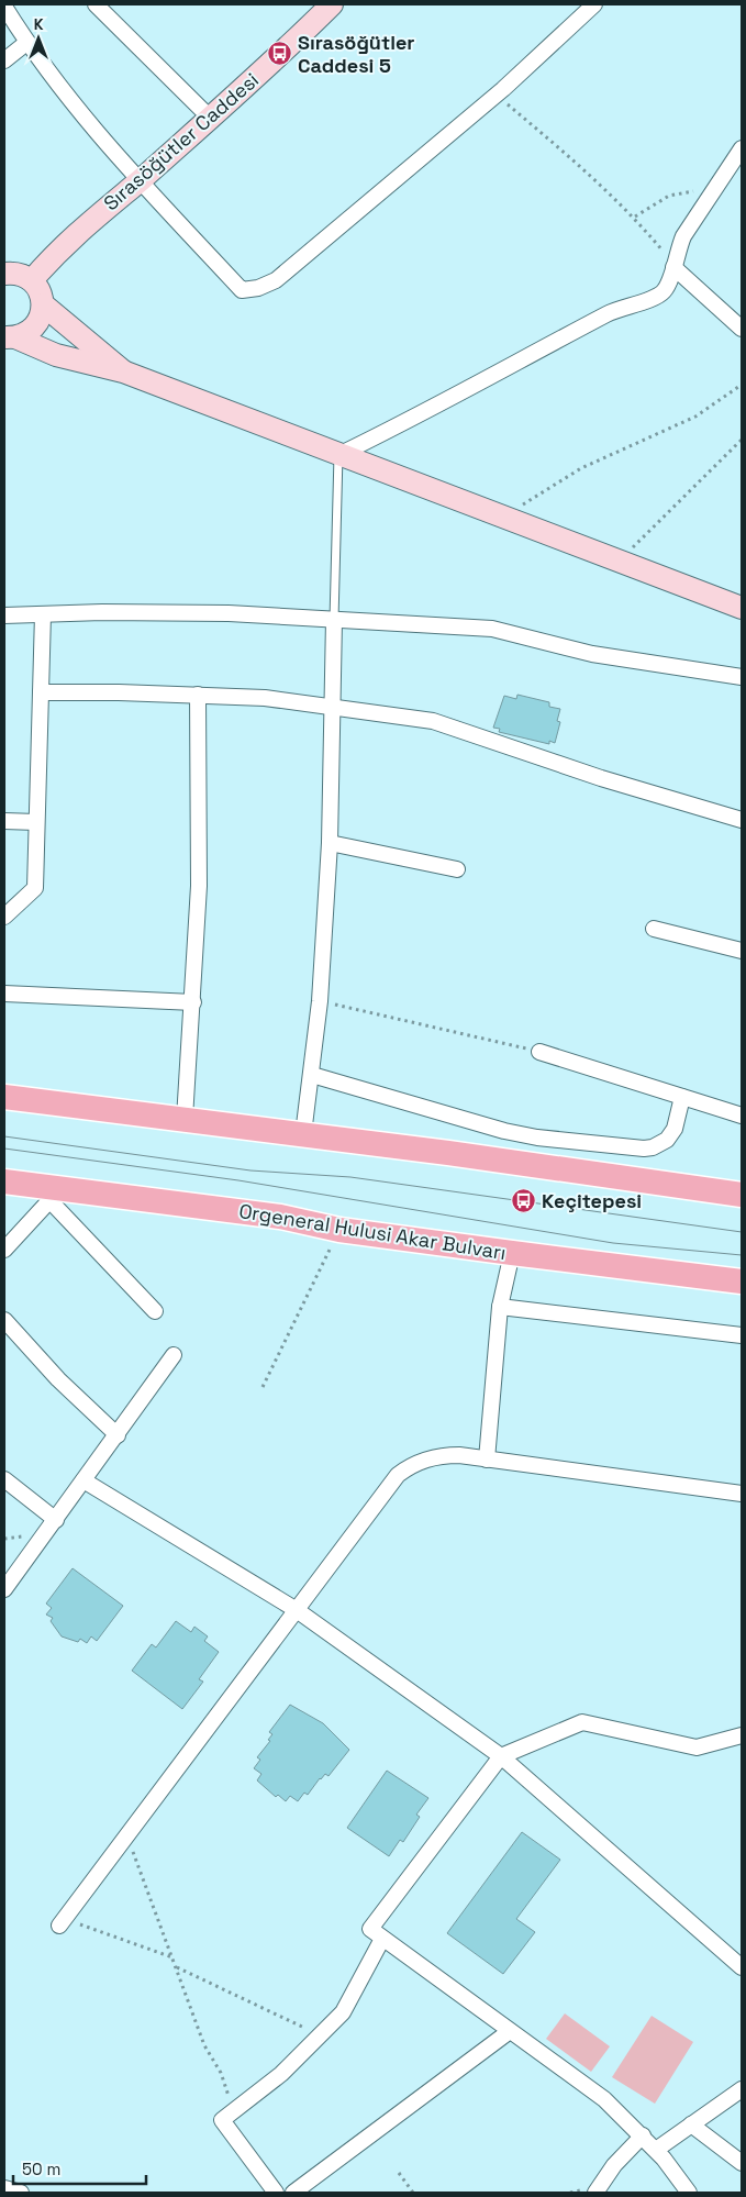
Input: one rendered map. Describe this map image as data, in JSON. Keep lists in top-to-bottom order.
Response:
{
  "streets": {
    "main road": ["Orgeneral Hulusi Akar Bulvarı"],
    "street": ["Sırasöğütler Caddesi"]
  },
  "places": {
    "bus stop": ["Sırasöğütler Caddesi 5", "Keçitepesi"]
  },
  "scale_bar": "50 m",
  "north": "top"
}
